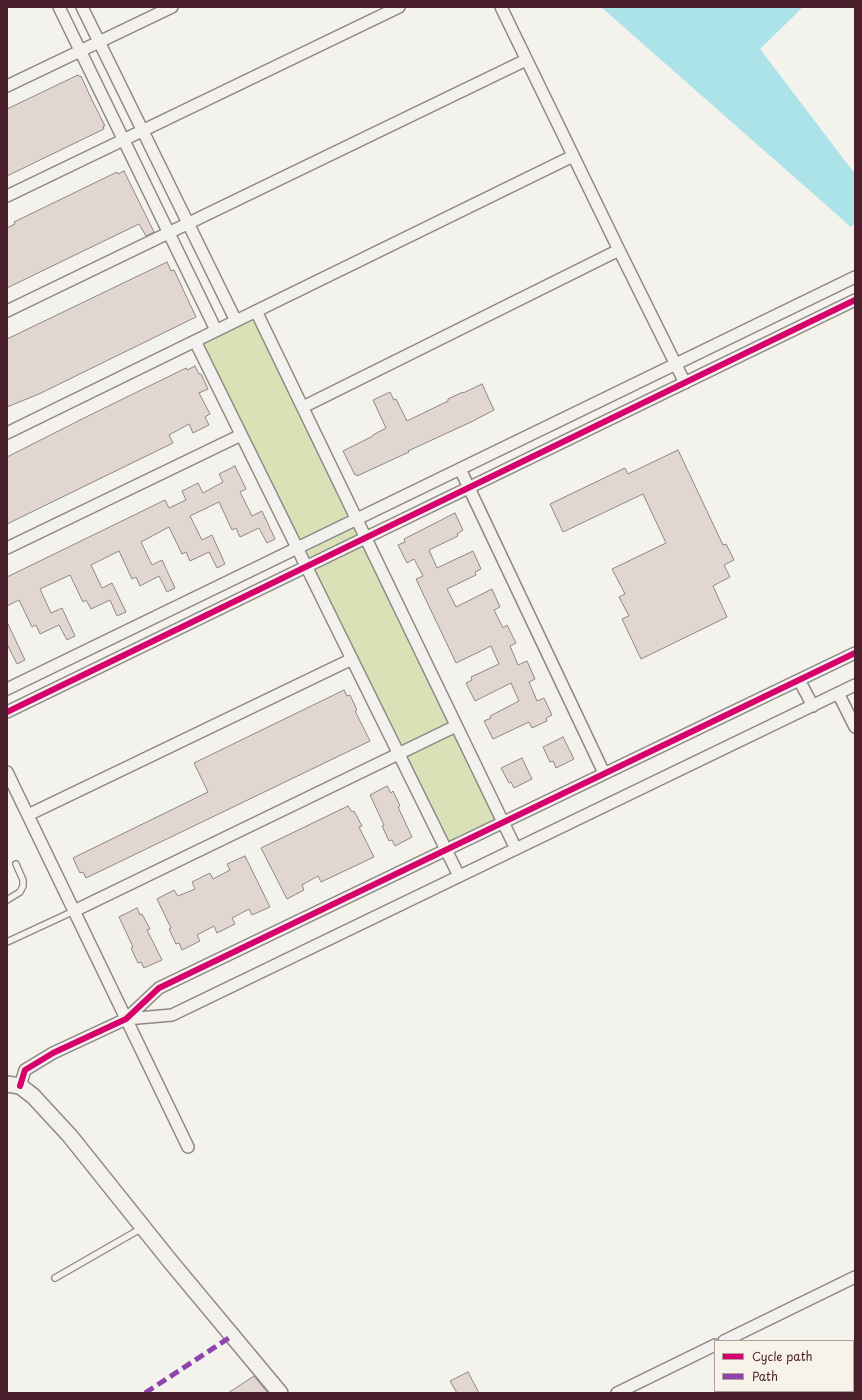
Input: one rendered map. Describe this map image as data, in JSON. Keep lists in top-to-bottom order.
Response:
{
  "legend": ["Cycle path", "Path"]
}
